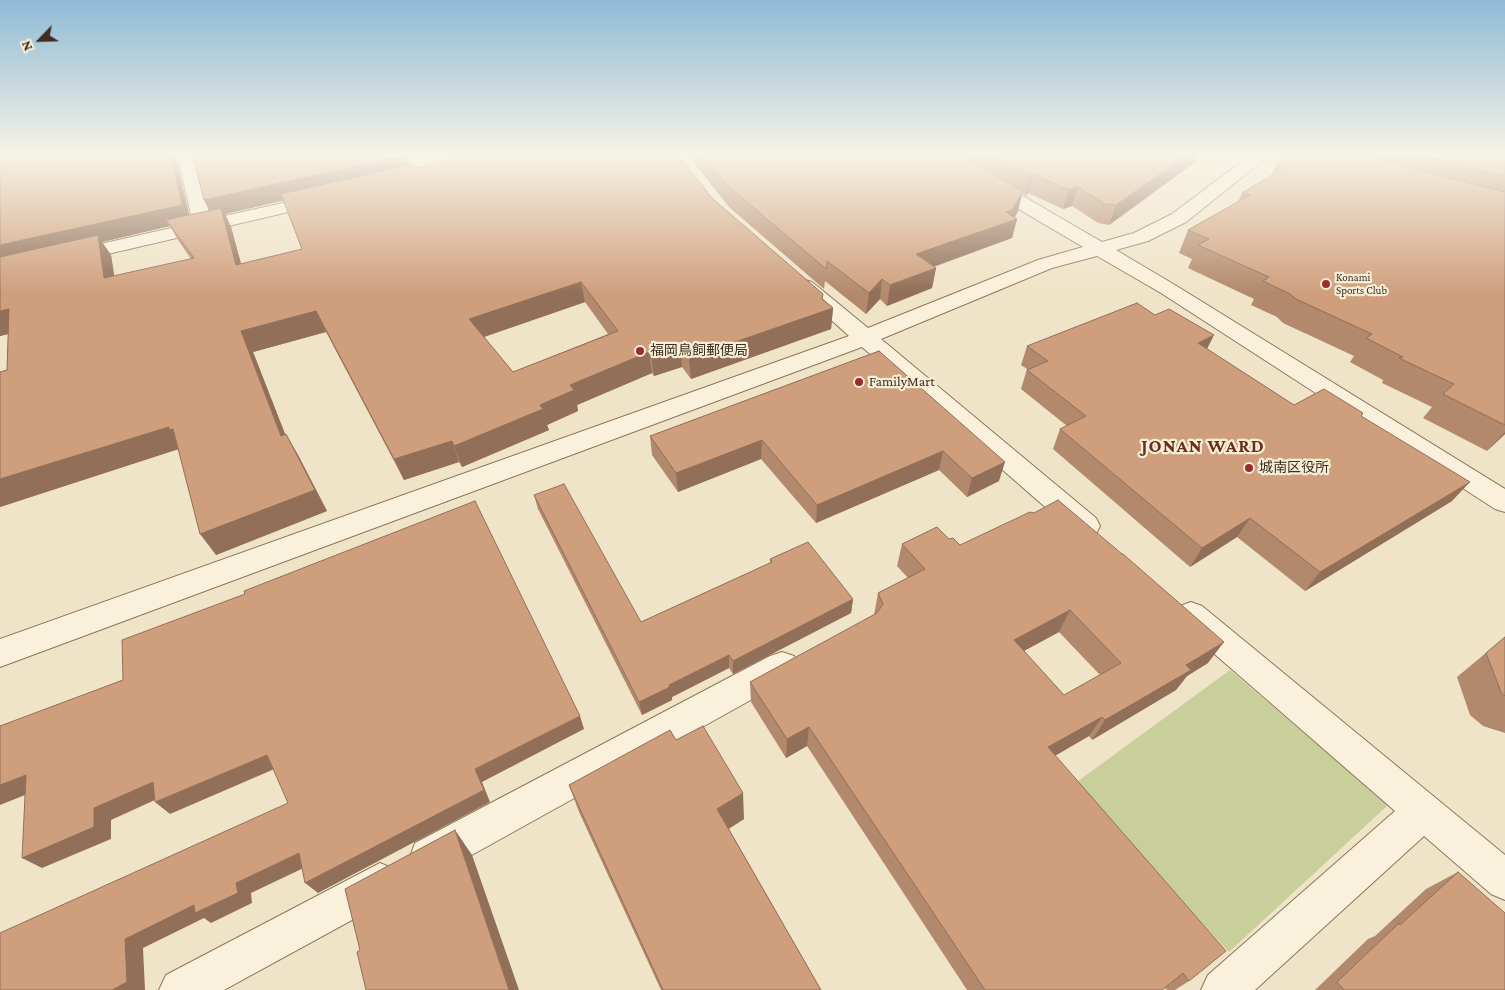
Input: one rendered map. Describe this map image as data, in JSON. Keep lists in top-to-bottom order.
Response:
{
  "districts": ["JONAN WARD"],
  "places": [
    "Konami Sports Club",
    "福岡鳥飼郵便局",
    "FamilyMart",
    "城南区役所"
  ],
  "north": "bottom left"
}
